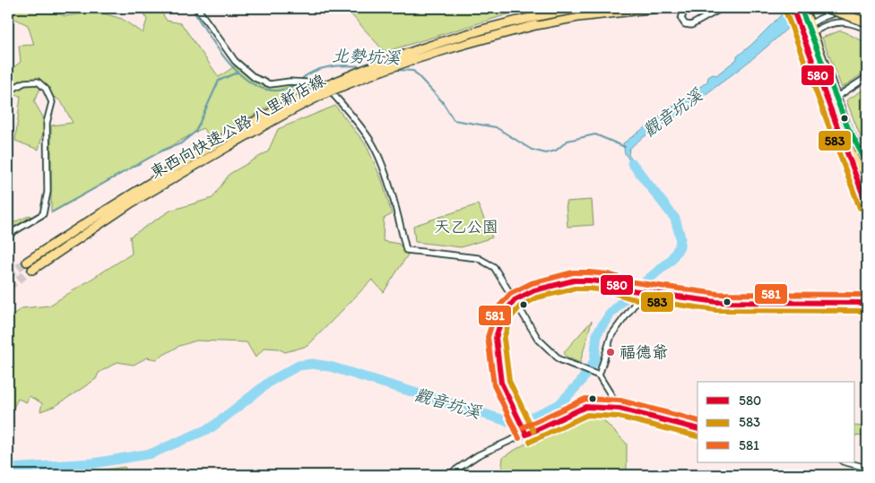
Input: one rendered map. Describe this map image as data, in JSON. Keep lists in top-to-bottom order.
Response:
{
  "streets": {
    "highway": ["東西向快速公路 八里新店線"]
  },
  "water": ["北勢坑溪", "觀音坑溪"],
  "parks": ["天乙公園"],
  "places": ["福德爺"],
  "lines": ["transit line 580", "transit line 583", "transit line 581"],
  "legend": ["580", "583", "581"]
}
